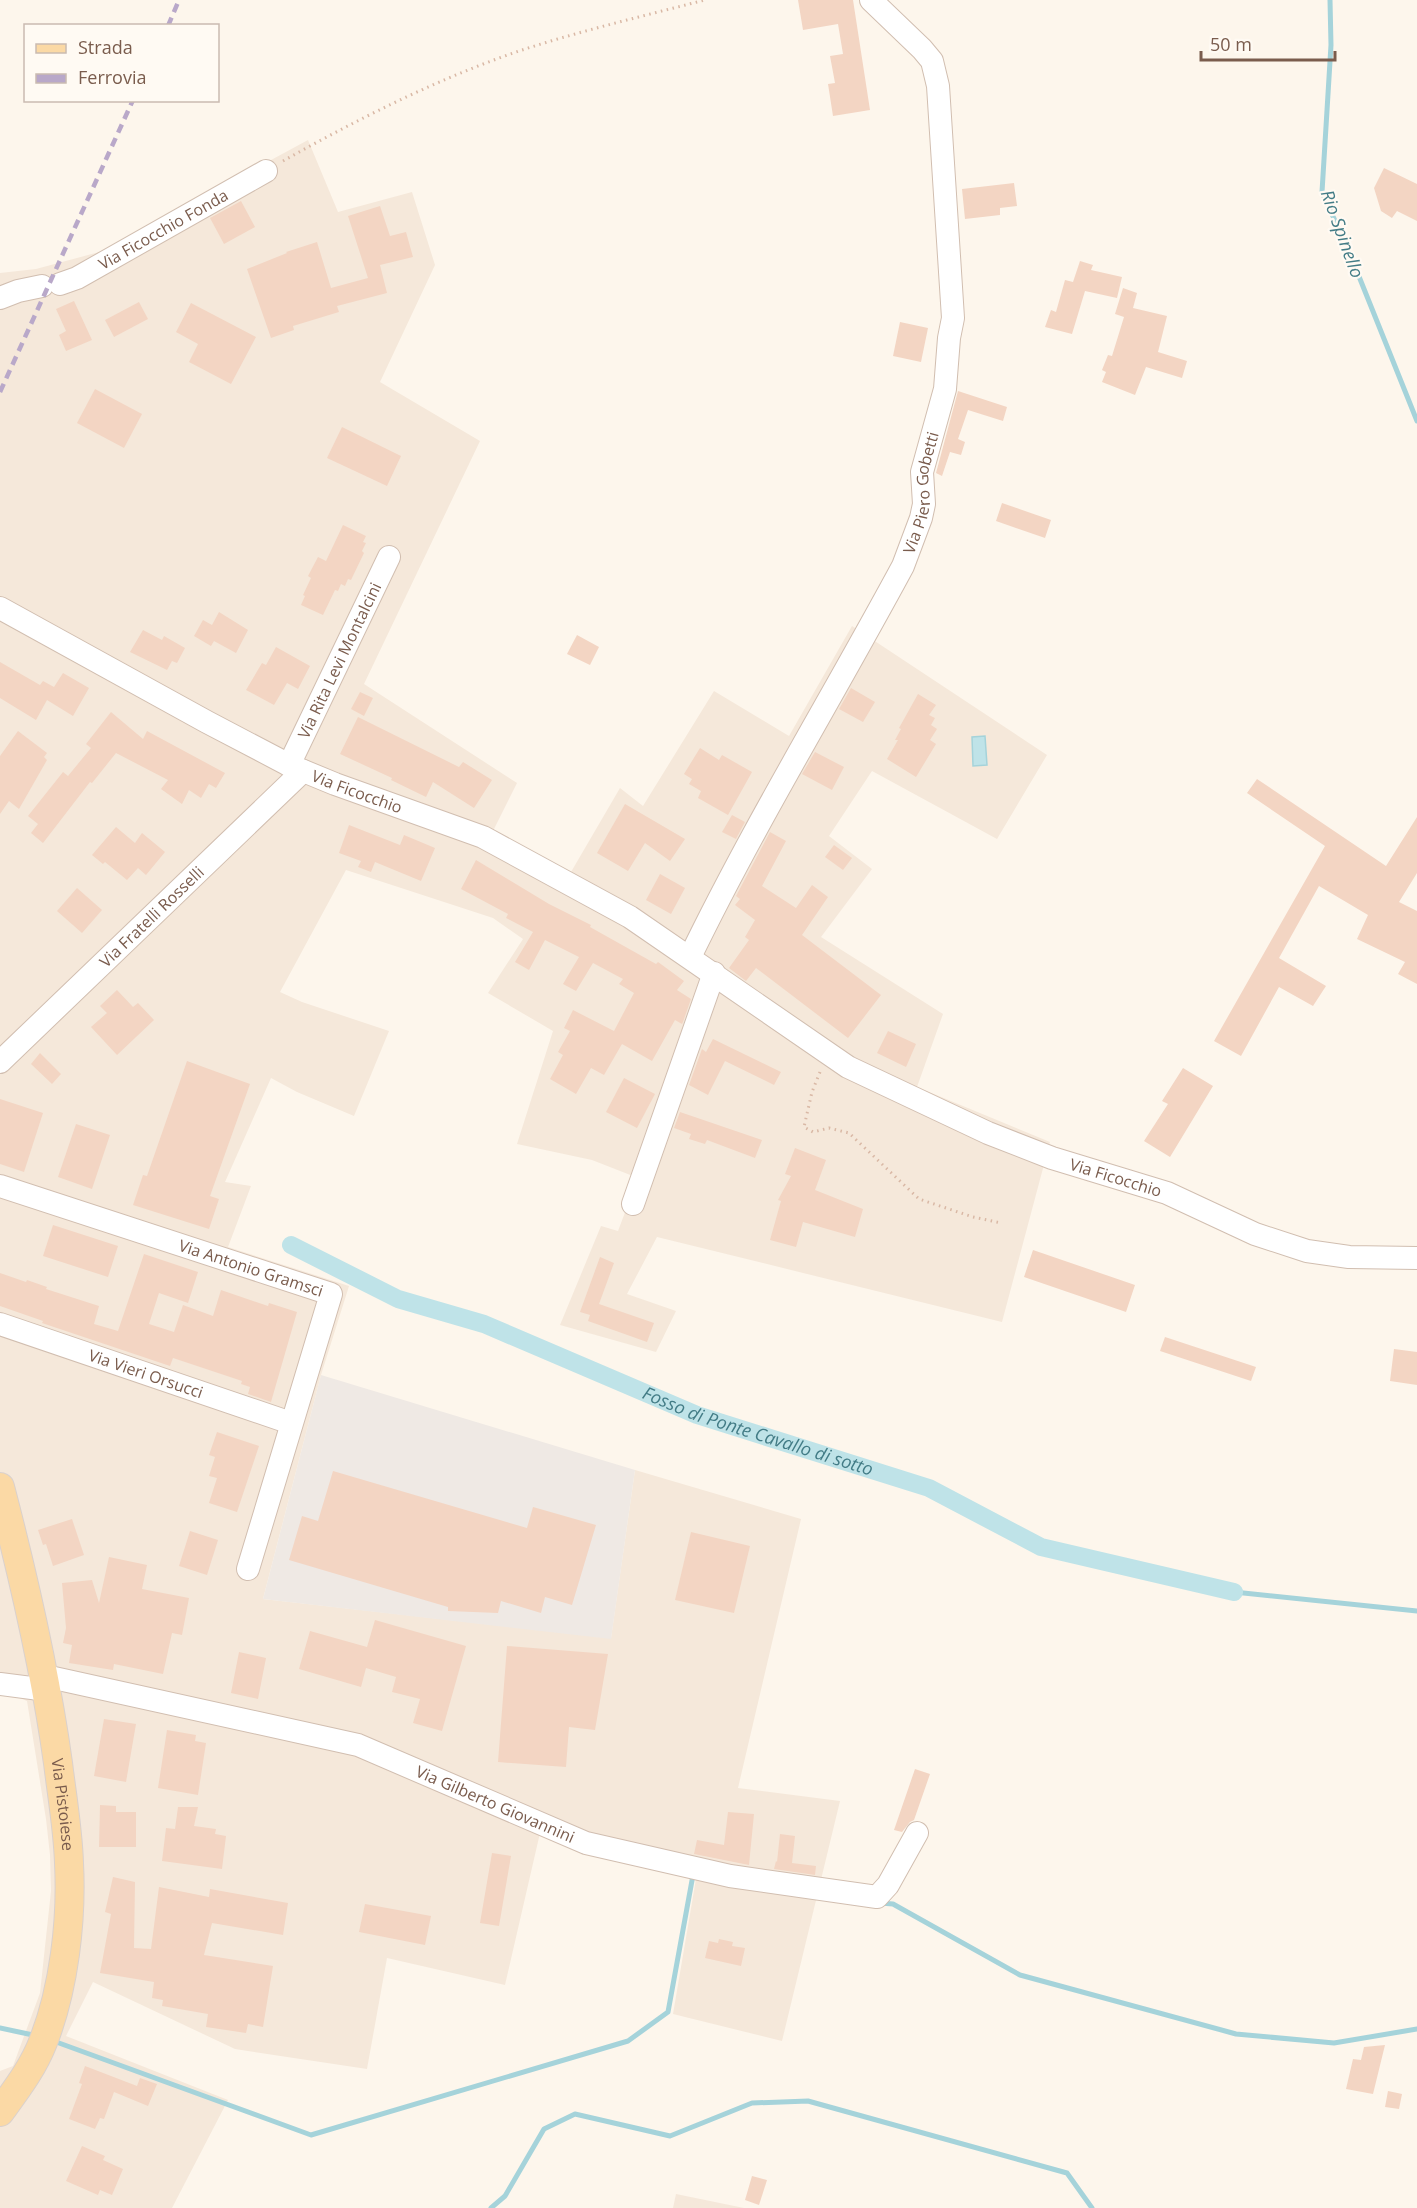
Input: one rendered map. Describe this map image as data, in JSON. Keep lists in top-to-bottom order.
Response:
{
  "streets": {
    "main road": ["Via Pistoiese"],
    "street": [
      "Via Ficocchio Fonda",
      "Via Piero Gobetti",
      "Via Rita Levi Montalcini",
      "Via Ficocchio",
      "Via Fratelli Rosselli",
      "Via Antonio Gramsci",
      "Via Vieri Orsucci",
      "Via Gilberto Giovannini"
    ]
  },
  "crossings": [
    ["Via Piero Gobetti", "Via Ficocchio"],
    ["Via Rita Levi Montalcini", "Via Ficocchio"],
    ["Via Rita Levi Montalcini", "Via Fratelli Rosselli"],
    ["Via Ficocchio", "Via Fratelli Rosselli"],
    ["Via Antonio Gramsci", "Via Vieri Orsucci"],
    ["Via Pistoiese", "Via Gilberto Giovannini"]
  ],
  "water": ["Rio Spinello", "Fosso di Ponte Cavallo di sotto"],
  "legend": ["Strada", "Ferrovia"],
  "scale_bar": "50 m"
}
